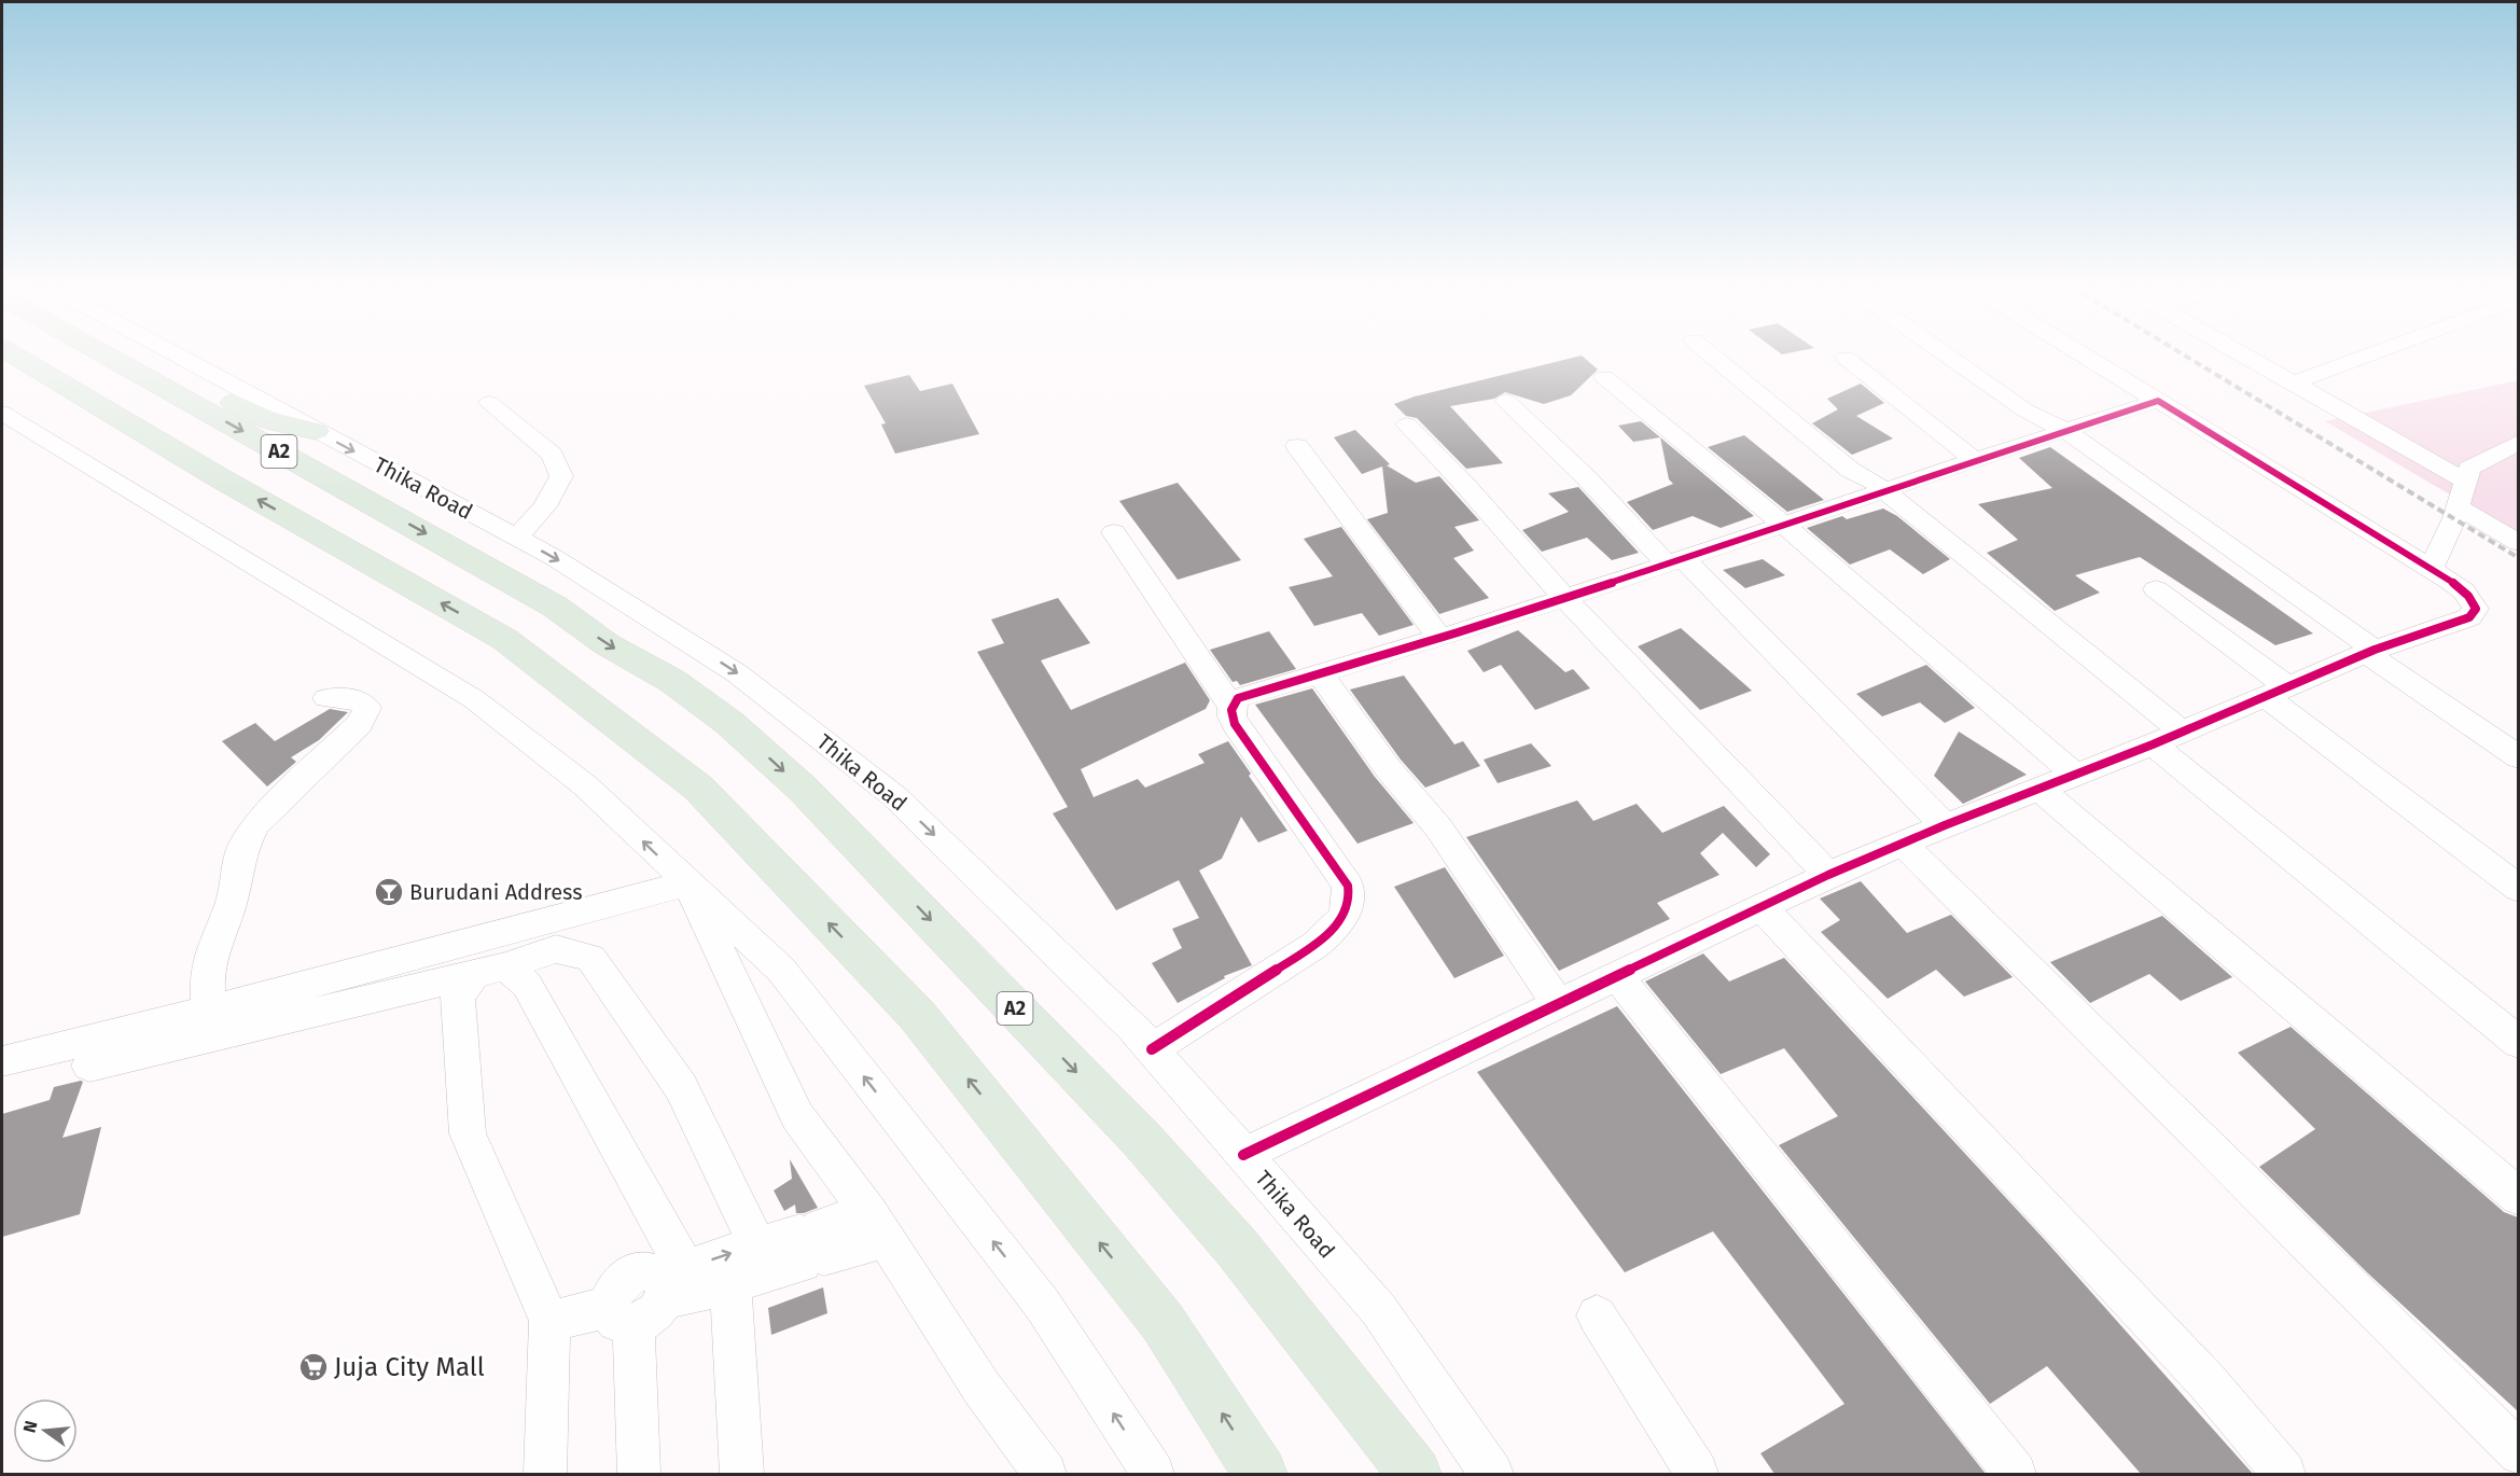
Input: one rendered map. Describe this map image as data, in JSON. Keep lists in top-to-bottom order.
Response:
{
  "streets": {
    "highway": ["A2", "Thika Road"]
  },
  "places": {
    "bar": ["Burudani Address"],
    "supermarket": ["Juja City Mall"]
  },
  "north": "left"
}
